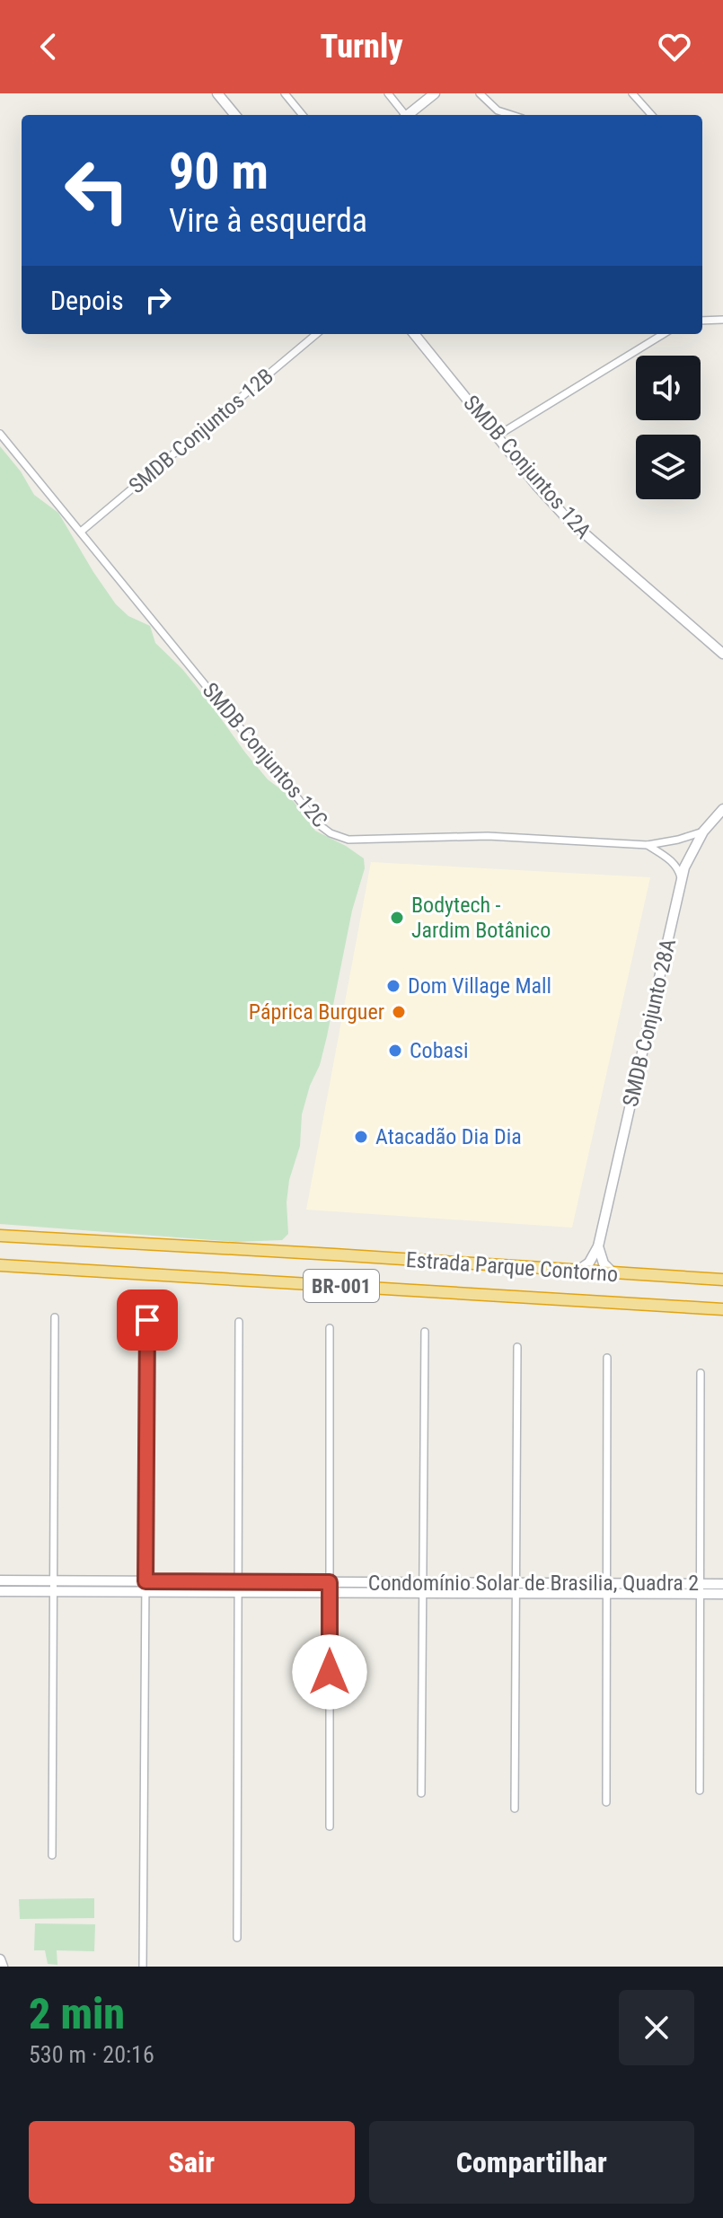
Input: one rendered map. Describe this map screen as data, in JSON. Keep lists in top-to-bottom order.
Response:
{
  "streets": {
    "highway": ["Estrada Parque Contorno", "BR-001"],
    "street": [
      "SMDB Conjuntos 12B",
      "SMDB Conjuntos 12A",
      "SMDB Conjuntos 12C",
      "SMDB Conjunto 28A",
      "Condomínio Solar de Brasilia, Quadra 2"
    ]
  },
  "crossings": [
    ["SMDB Conjuntos 12B", "SMDB Conjuntos 12C"],
    ["SMDB Conjuntos 12C", "SMDB Conjunto 28A"]
  ],
  "places": [
    "Bodytech - Jardim Botânico",
    "Dom Village Mall",
    "Páprica Burguer",
    "Cobasi",
    "Atacadão Dia Dia"
  ],
  "page": {
    "header": "Turnly",
    "turn": ["90 m", "Vire à esquerda"],
    "then": "Depois",
    "heading": ["2 min", "530 m · 20:16"],
    "buttons": ["Sair", "Compartilhar"]
  }
}
